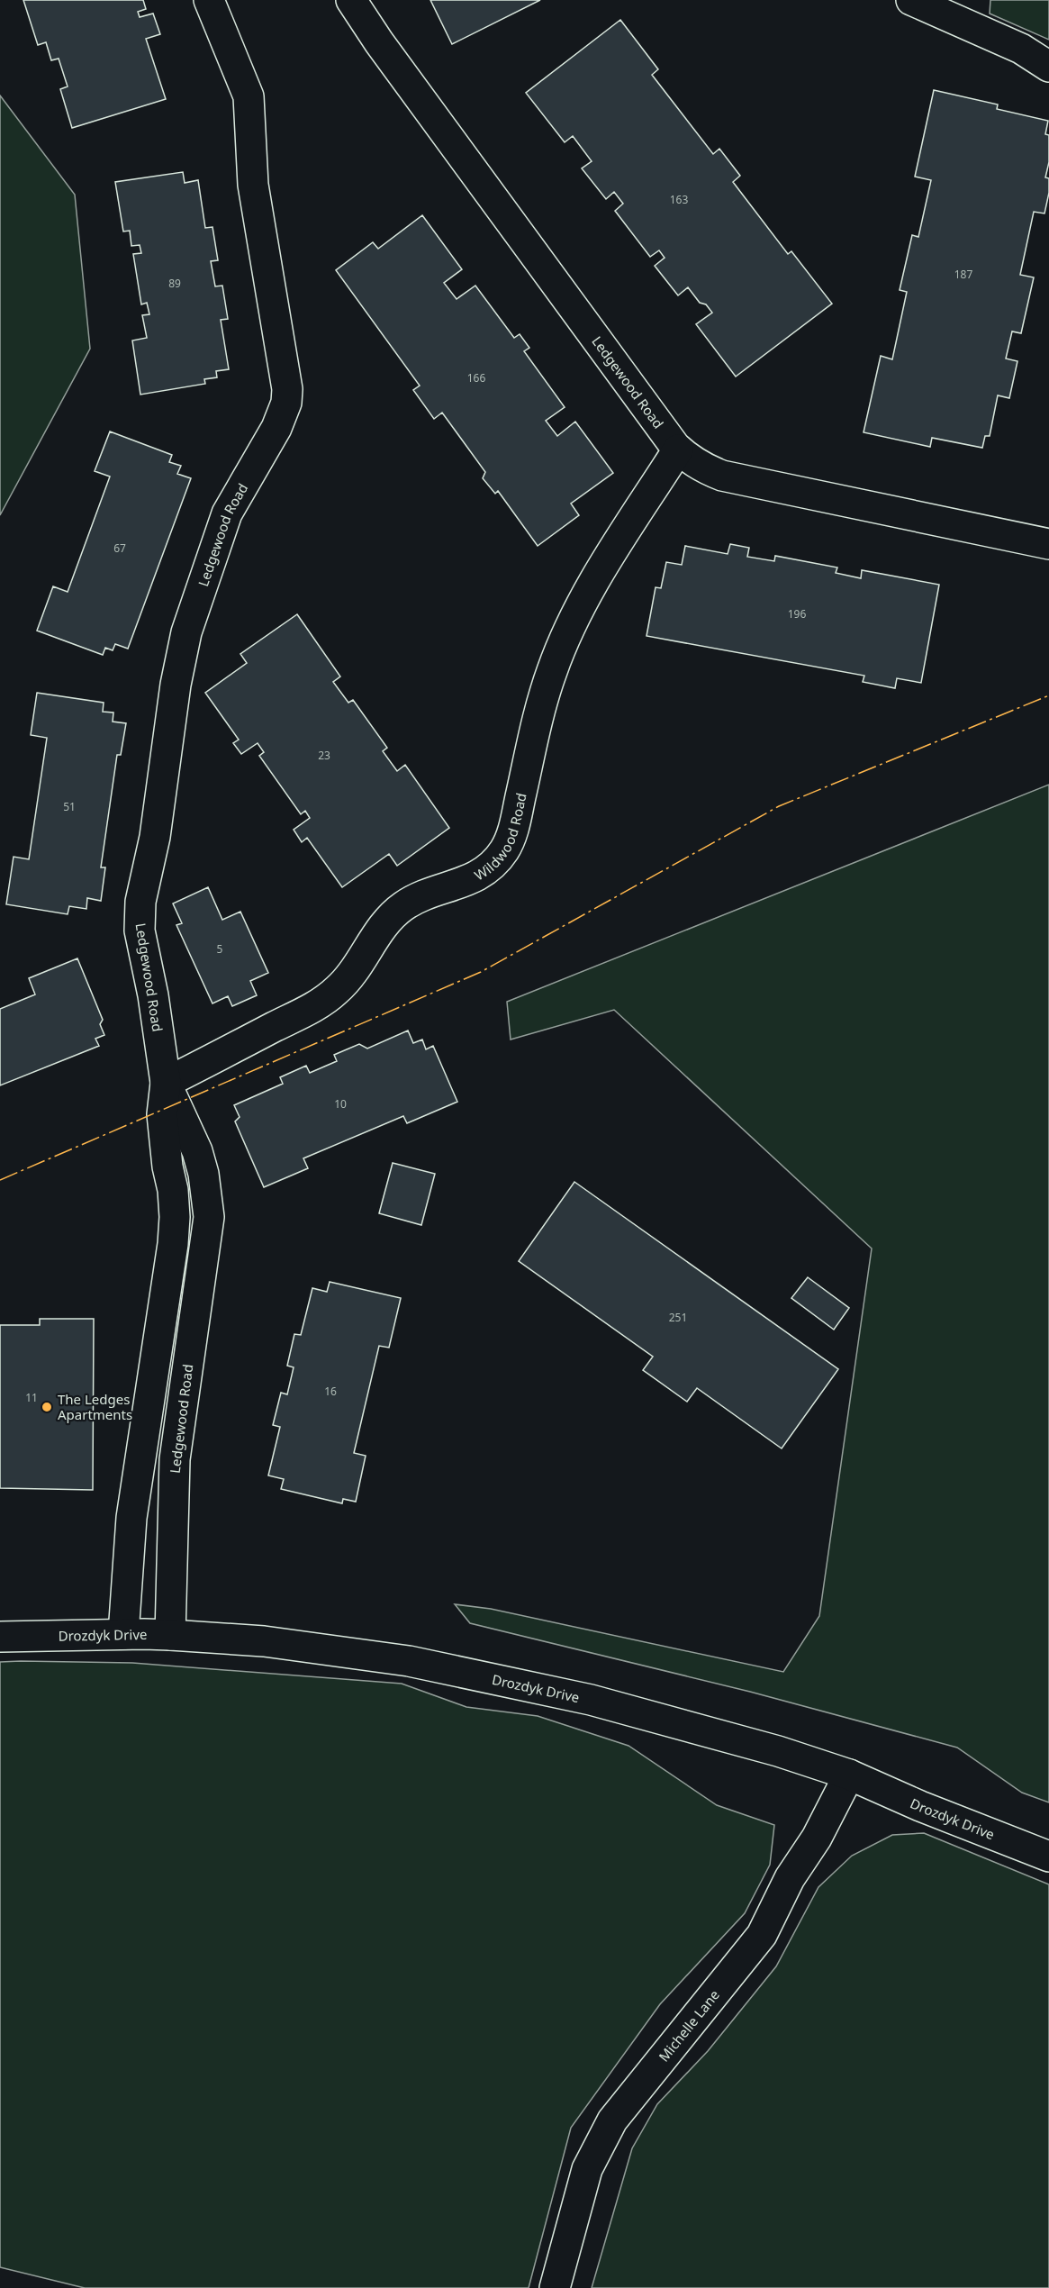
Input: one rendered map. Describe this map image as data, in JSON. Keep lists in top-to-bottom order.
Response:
{
  "streets": {
    "street": [
      "Ledgewood Road",
      "Wildwood Road",
      "Drozdyk Drive",
      "Michelle Lane"
    ]
  },
  "crossings": [
    ["Ledgewood Road", "Wildwood Road"],
    ["Ledgewood Road", "Drozdyk Drive"],
    ["Drozdyk Drive", "Michelle Lane"]
  ],
  "places": ["The Ledges Apartments"],
  "house_numbers": [
    "163",
    "187",
    "89",
    "166",
    "67",
    "196",
    "23",
    "51",
    "5",
    "10",
    "251",
    "16",
    "11"
  ]
}
